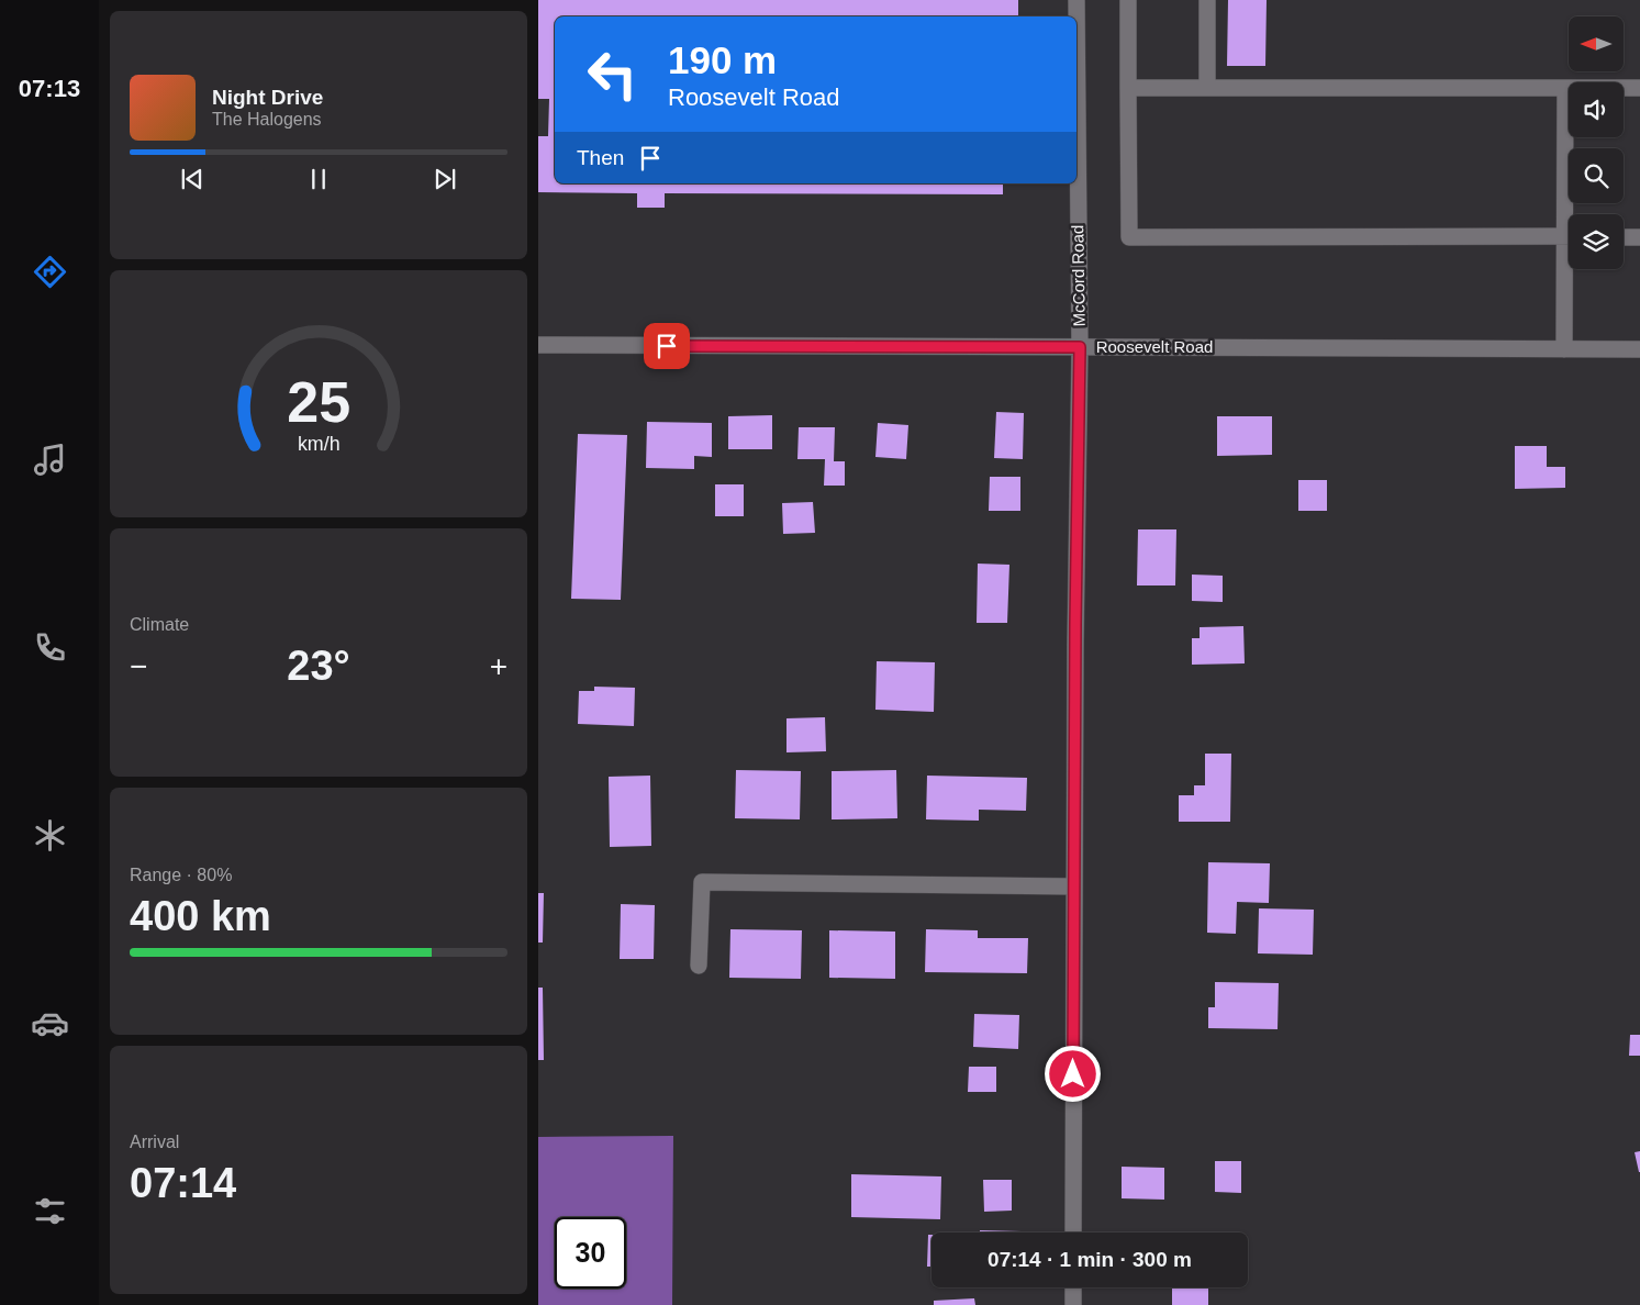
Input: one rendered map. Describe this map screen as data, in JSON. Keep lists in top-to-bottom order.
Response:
{
  "streets": {
    "street": ["McCord Road", "Roosevelt Road"]
  },
  "crossings": [
    ["McCord Road", "Roosevelt Road"]
  ],
  "north": "left",
  "page": {
    "tabs": "07:13",
    "turn": ["190 m", "Roosevelt Road"],
    "song": ["Night Drive", "The Halogens"],
    "then": "Then",
    "tile": [
      "Climate",
      ["Range · 80%", "400 km"],
      ["Arrival", "07:14"]
    ],
    "heat": ["−", "23°", "+"],
    "limit": "30",
    "trip": "07:14 · 1 min · 300 m",
    "gauge": ["25", "km/h"]
  }
}
